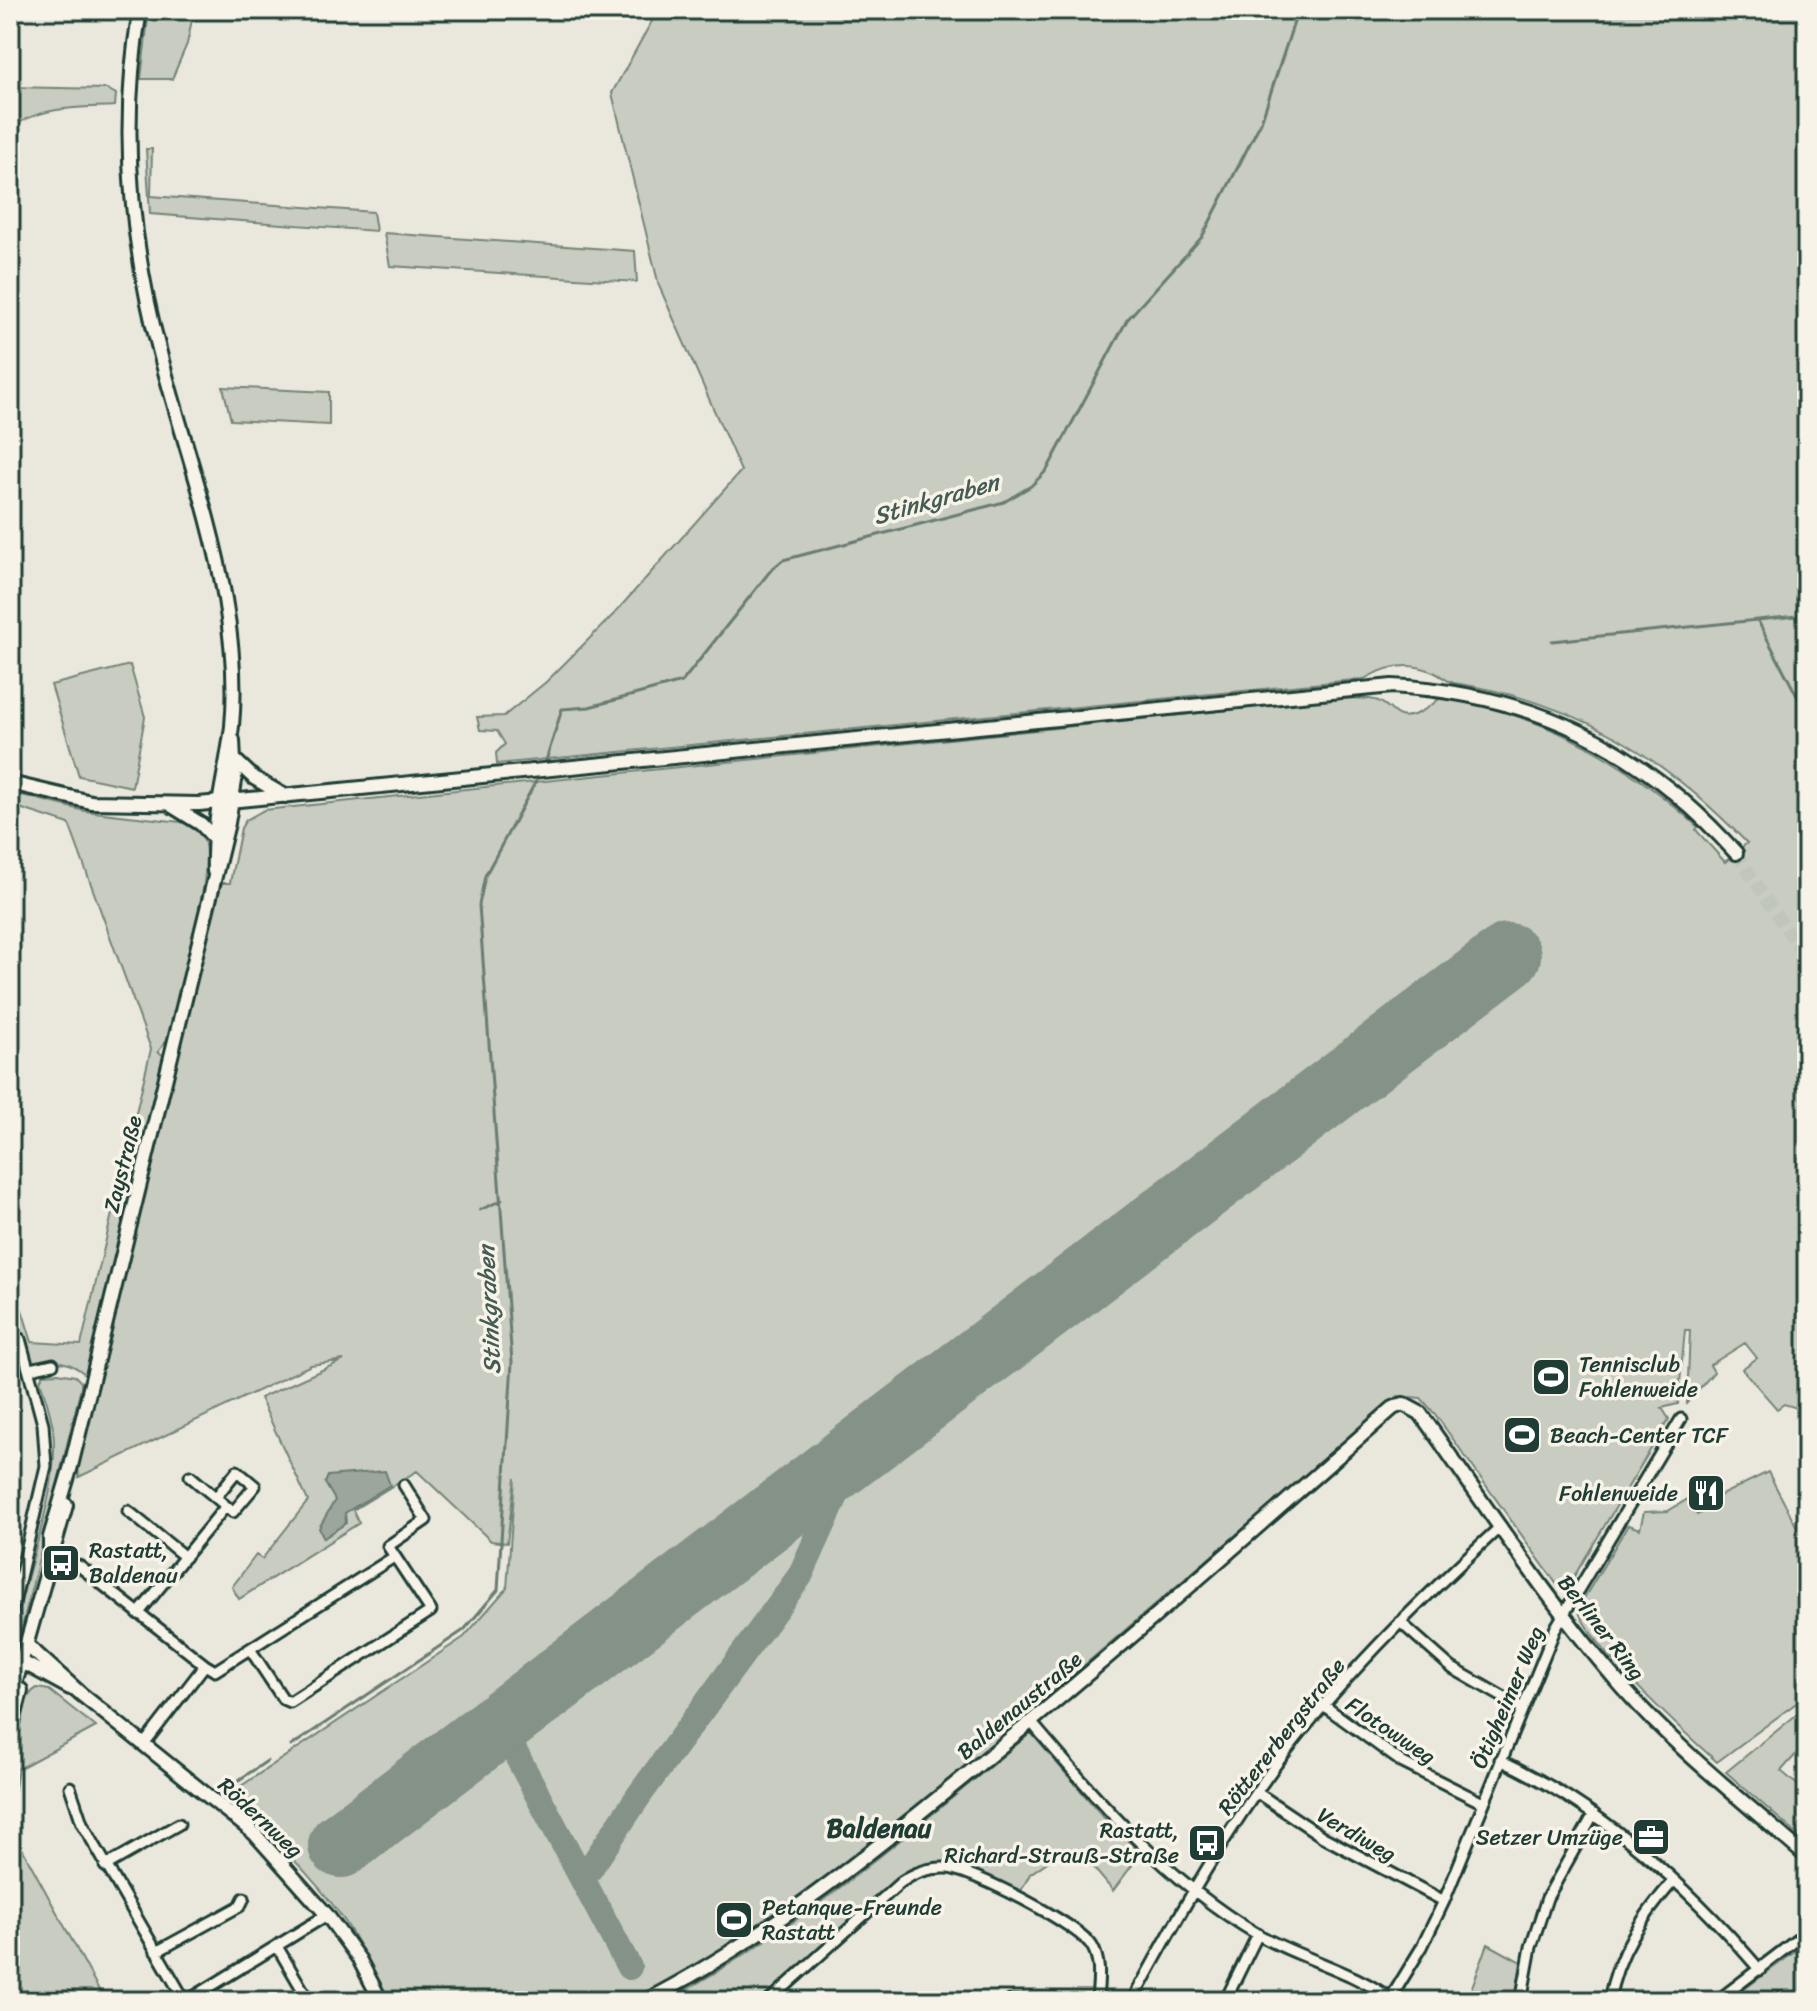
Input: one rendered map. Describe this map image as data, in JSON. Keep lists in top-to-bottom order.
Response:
{
  "streets": {
    "street": [
      "Zaystraße",
      "Berliner Ring",
      "Ötigheimer Weg",
      "Baldenaustraße",
      "Flotowweg",
      "Röttererbergstraße",
      "Rödernweg",
      "Verdiweg"
    ]
  },
  "crossings": [
    ["Zaystraße", "Rödernweg"],
    ["Berliner Ring", "Ötigheimer Weg"],
    ["Berliner Ring", "Baldenaustraße"],
    ["Berliner Ring", "Röttererbergstraße"],
    ["Ötigheimer Weg", "Flotowweg"],
    ["Ötigheimer Weg", "Verdiweg"],
    ["Flotowweg", "Röttererbergstraße"],
    ["Röttererbergstraße", "Verdiweg"]
  ],
  "districts": ["Baldenau"],
  "water": ["Stinkgraben"],
  "places": {
    "sports": ["Tennisclub Fohlenweide", "Beach-Center TCF", "Petanque-Freunde Rastatt"],
    "restaurant": ["Fohlenweide"],
    "bus stop": ["Rastatt, Baldenau", "Rastatt, Richard-Strauß-Straße"],
    "office": ["Setzer Umzüge"]
  }
}
